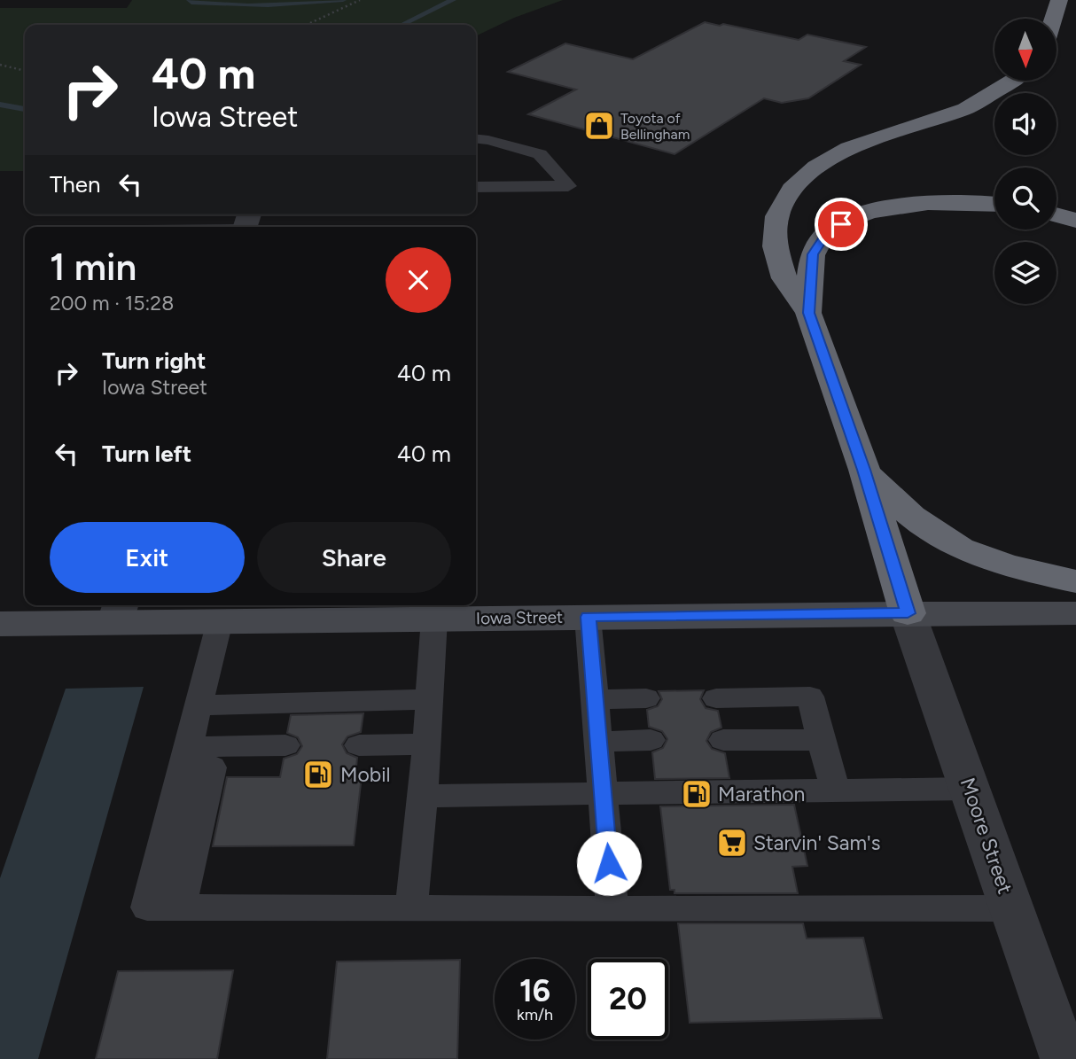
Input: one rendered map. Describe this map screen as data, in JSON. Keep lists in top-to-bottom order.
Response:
{
  "streets": {
    "main road": ["Iowa Street"],
    "street": ["Moore Street"]
  },
  "crossings": [
    ["Iowa Street", "Moore Street"]
  ],
  "places": {
    "shop": ["Toyota of Bellingham"],
    "fuel station": ["Mobil", "Marathon"],
    "supermarket": ["Starvin' Sam's"]
  },
  "north": "bottom",
  "page": {
    "turn": ["40 m", "Iowa Street"],
    "then": "Then",
    "heading": ["1 min", "200 m · 15:28"],
    "list": [
      {
        "name": "Turn right",
        "note": "Iowa Street",
        "value": "40 m"
      },
      {
        "name": "Turn left",
        "value": "40 m"
      }
    ],
    "buttons": ["Exit", "Share"],
    "speed": "16 km/h",
    "limit": "20"
  }
}
